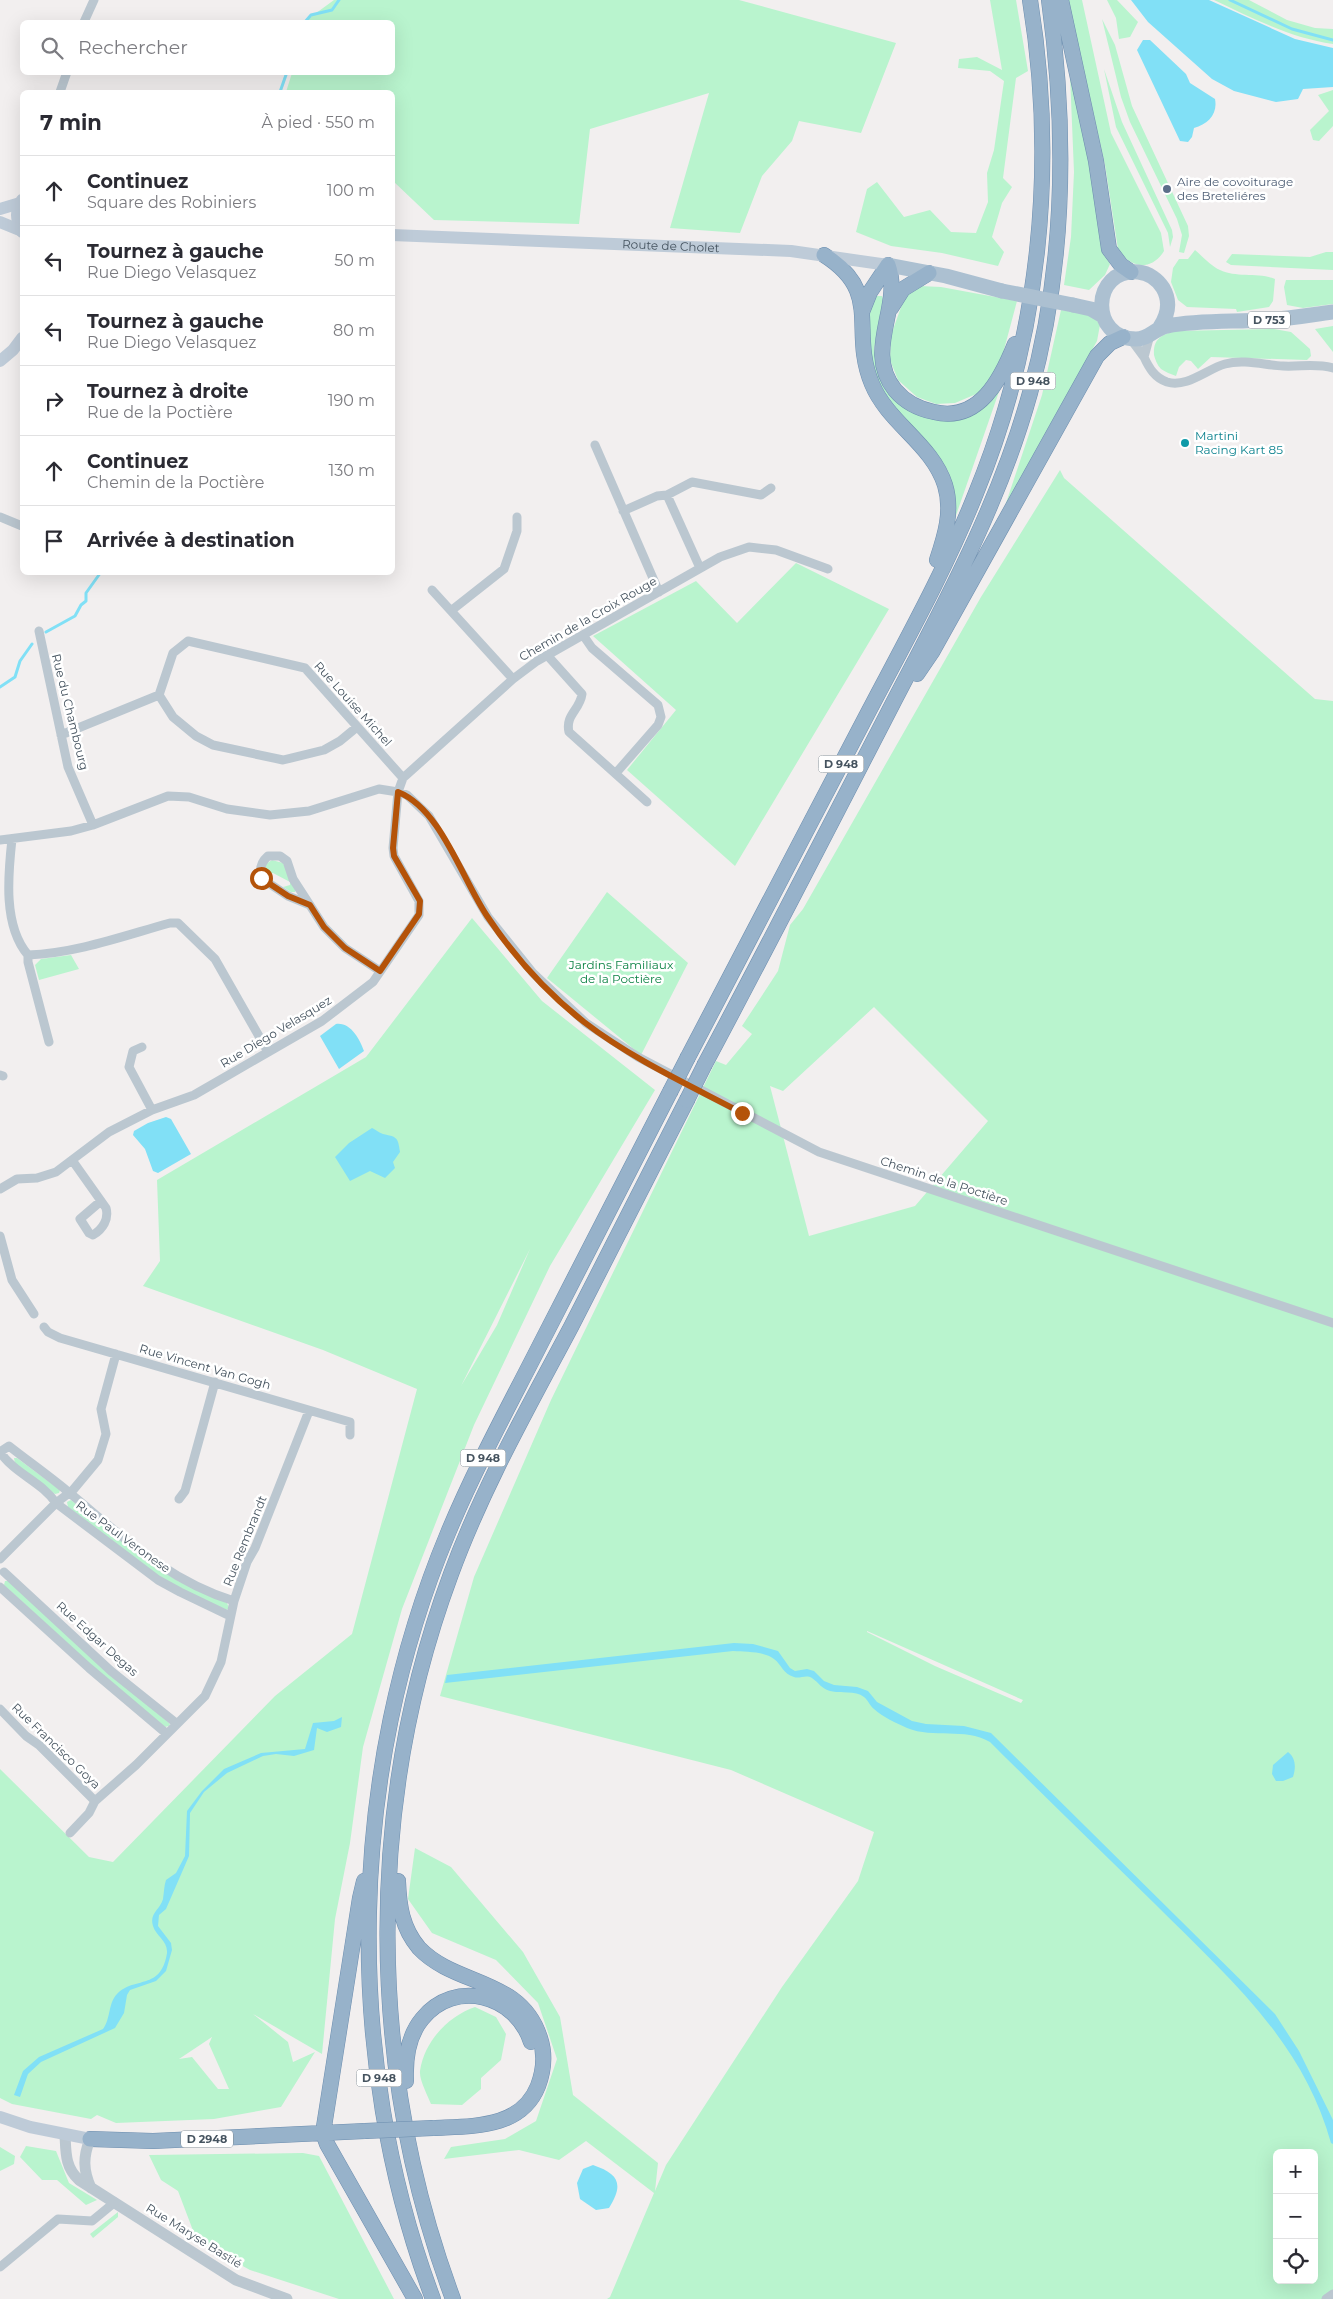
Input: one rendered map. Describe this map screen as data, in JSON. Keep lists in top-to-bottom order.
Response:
{
  "streets": {
    "highway": ["D 948", "D 2948"],
    "main road": ["Route de Cholet", "D 753"],
    "street": [
      "Chemin de la Croix Rouge",
      "Rue Louise Michel",
      "Rue du Chambourg",
      "Rue Diego Velasquez",
      "Chemin de la Poctière",
      "Rue Vincent Van Gogh",
      "Rue Paul Veronese",
      "Rue Rembrandt",
      "Rue Edgar Degas",
      "Rue Francisco Goya",
      "Rue Maryse Bastié"
    ]
  },
  "crossings": [
    ["Route de Cholet", "D 753"],
    ["Chemin de la Croix Rouge", "Rue Louise Michel"],
    ["Chemin de la Croix Rouge", "Rue Diego Velasquez"],
    ["Chemin de la Croix Rouge", "Chemin de la Poctière"],
    ["Rue Diego Velasquez", "Chemin de la Poctière"],
    ["Rue Vincent Van Gogh", "Rue Rembrandt"],
    ["Rue Paul Veronese", "Rue Rembrandt"],
    ["Rue Rembrandt", "Rue Edgar Degas"],
    ["Rue Rembrandt", "Rue Francisco Goya"],
    ["D 2948", "Rue Maryse Bastié"]
  ],
  "parks": ["Jardins Familiaux de la Poctière"],
  "places": ["Aire de covoiturage des Breteliéres", "Martini Racing Kart 85"],
  "page": {
    "search": "Rechercher",
    "heading": ["7 min", "À pied · 550 m"],
    "list": [
      ["Continuez", "Square des Robiniers", "100 m"],
      ["Tournez à gauche", "Rue Diego Velasquez", "50 m"],
      ["Tournez à gauche", "Rue Diego Velasquez", "80 m"],
      ["Tournez à droite", "Rue de la Poctière", "190 m"],
      ["Continuez", "Chemin de la Poctière", "130 m"],
      "Arrivée à destination"
    ],
    "map_buttons": ["+", "−"]
  }
}
